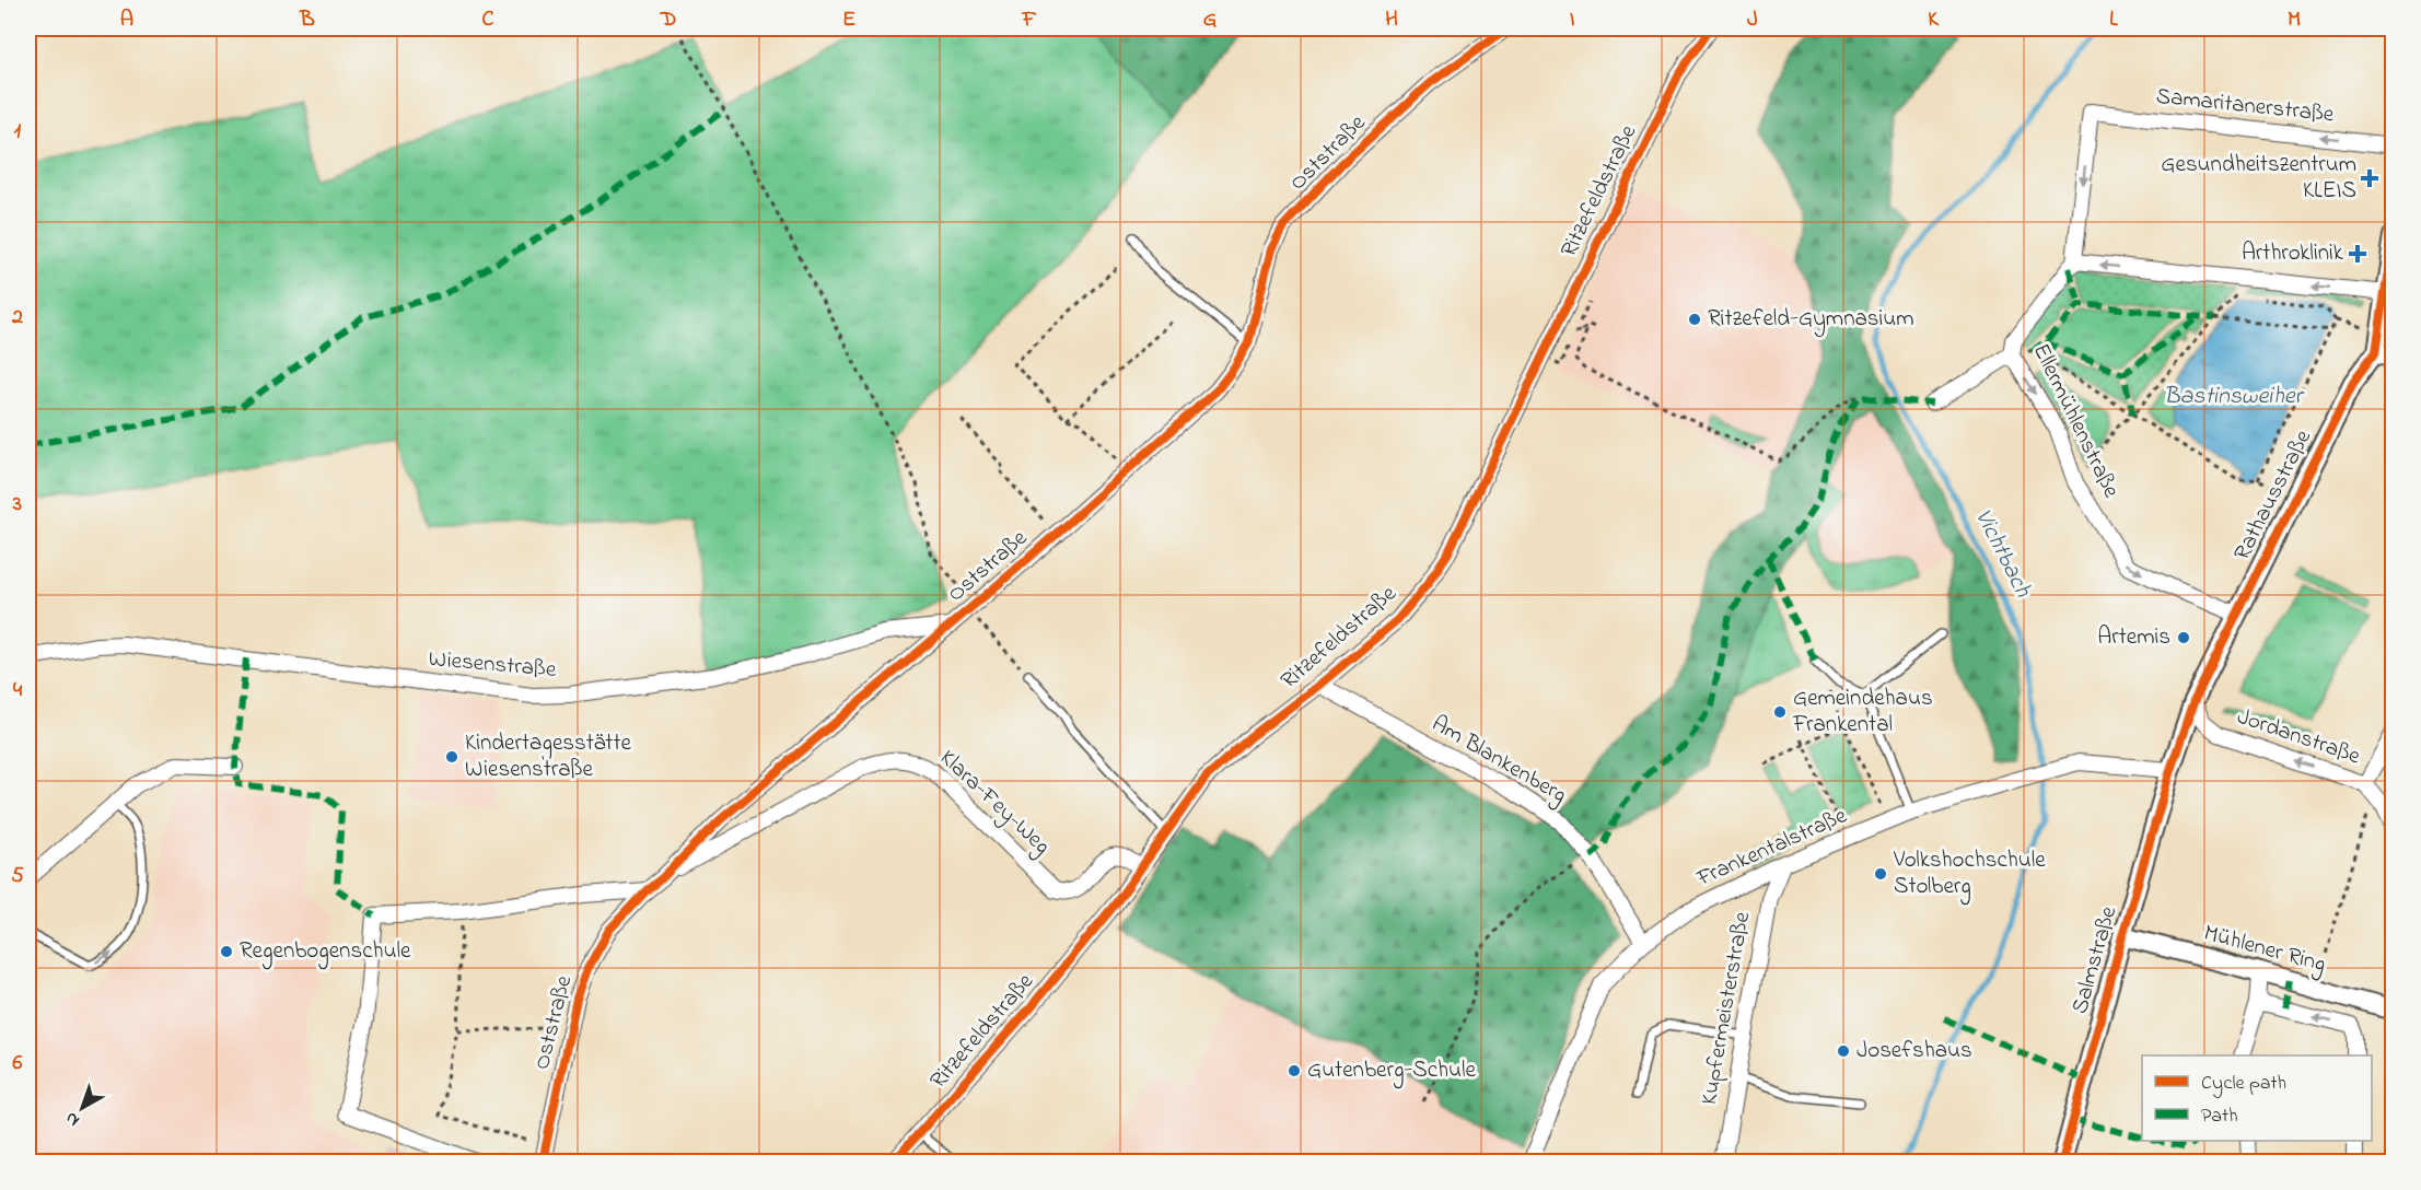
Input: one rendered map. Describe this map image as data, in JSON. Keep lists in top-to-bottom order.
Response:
{
  "streets": {
    "street": [
      "Samaritanerstraße",
      "Oststraße",
      "Ritzefeldstraße",
      "Ellermühlenstraße",
      "Rathausstraße",
      "Wiesenstraße",
      "Jordanstraße",
      "Am Blankenberg",
      "Klara-Fey-Weg",
      "Frankentalstraße",
      "Mühlener Ring",
      "Salmstraße",
      "Kupfermeisterstraße"
    ]
  },
  "crossings": [
    ["Samaritanerstraße", "Ellermühlenstraße"],
    ["Oststraße", "Wiesenstraße"],
    ["Oststraße", "Klara-Fey-Weg"],
    ["Ritzefeldstraße", "Am Blankenberg"],
    ["Ritzefeldstraße", "Klara-Fey-Weg"],
    ["Ellermühlenstraße", "Rathausstraße"],
    ["Rathausstraße", "Jordanstraße"],
    ["Rathausstraße", "Frankentalstraße"],
    ["Rathausstraße", "Salmstraße"],
    ["Am Blankenberg", "Frankentalstraße"],
    ["Frankentalstraße", "Salmstraße"],
    ["Frankentalstraße", "Kupfermeisterstraße"],
    ["Mühlener Ring", "Salmstraße"]
  ],
  "one_way": ["Ellermühlenstraße", "Jordanstraße"],
  "water": ["Bastinsweiher", "Vichtbach"],
  "places": {
    "health": ["Gesundheitszentrum KLEIS", "Arthroklinik"],
    "other": [
      "Ritzefeld-Gymnasium",
      "Artemis",
      "Gemeindehaus Frankental",
      "Kindertagesstätte Wiesenstraße",
      "Volkshochschule Stolberg",
      "Regenbogenschule",
      "Josefshaus",
      "Gutenberg-Schule"
    ]
  },
  "legend": ["Cycle path", "Path"],
  "north": "bottom left",
  "grid": {
    "columns": [
      "A",
      "B",
      "C",
      "D",
      "E",
      "F",
      "G",
      "H",
      "I",
      "J",
      "K",
      "L",
      "M"
    ],
    "rows": [
      "1",
      "2",
      "3",
      "4",
      "5",
      "6"
    ]
  }
}
